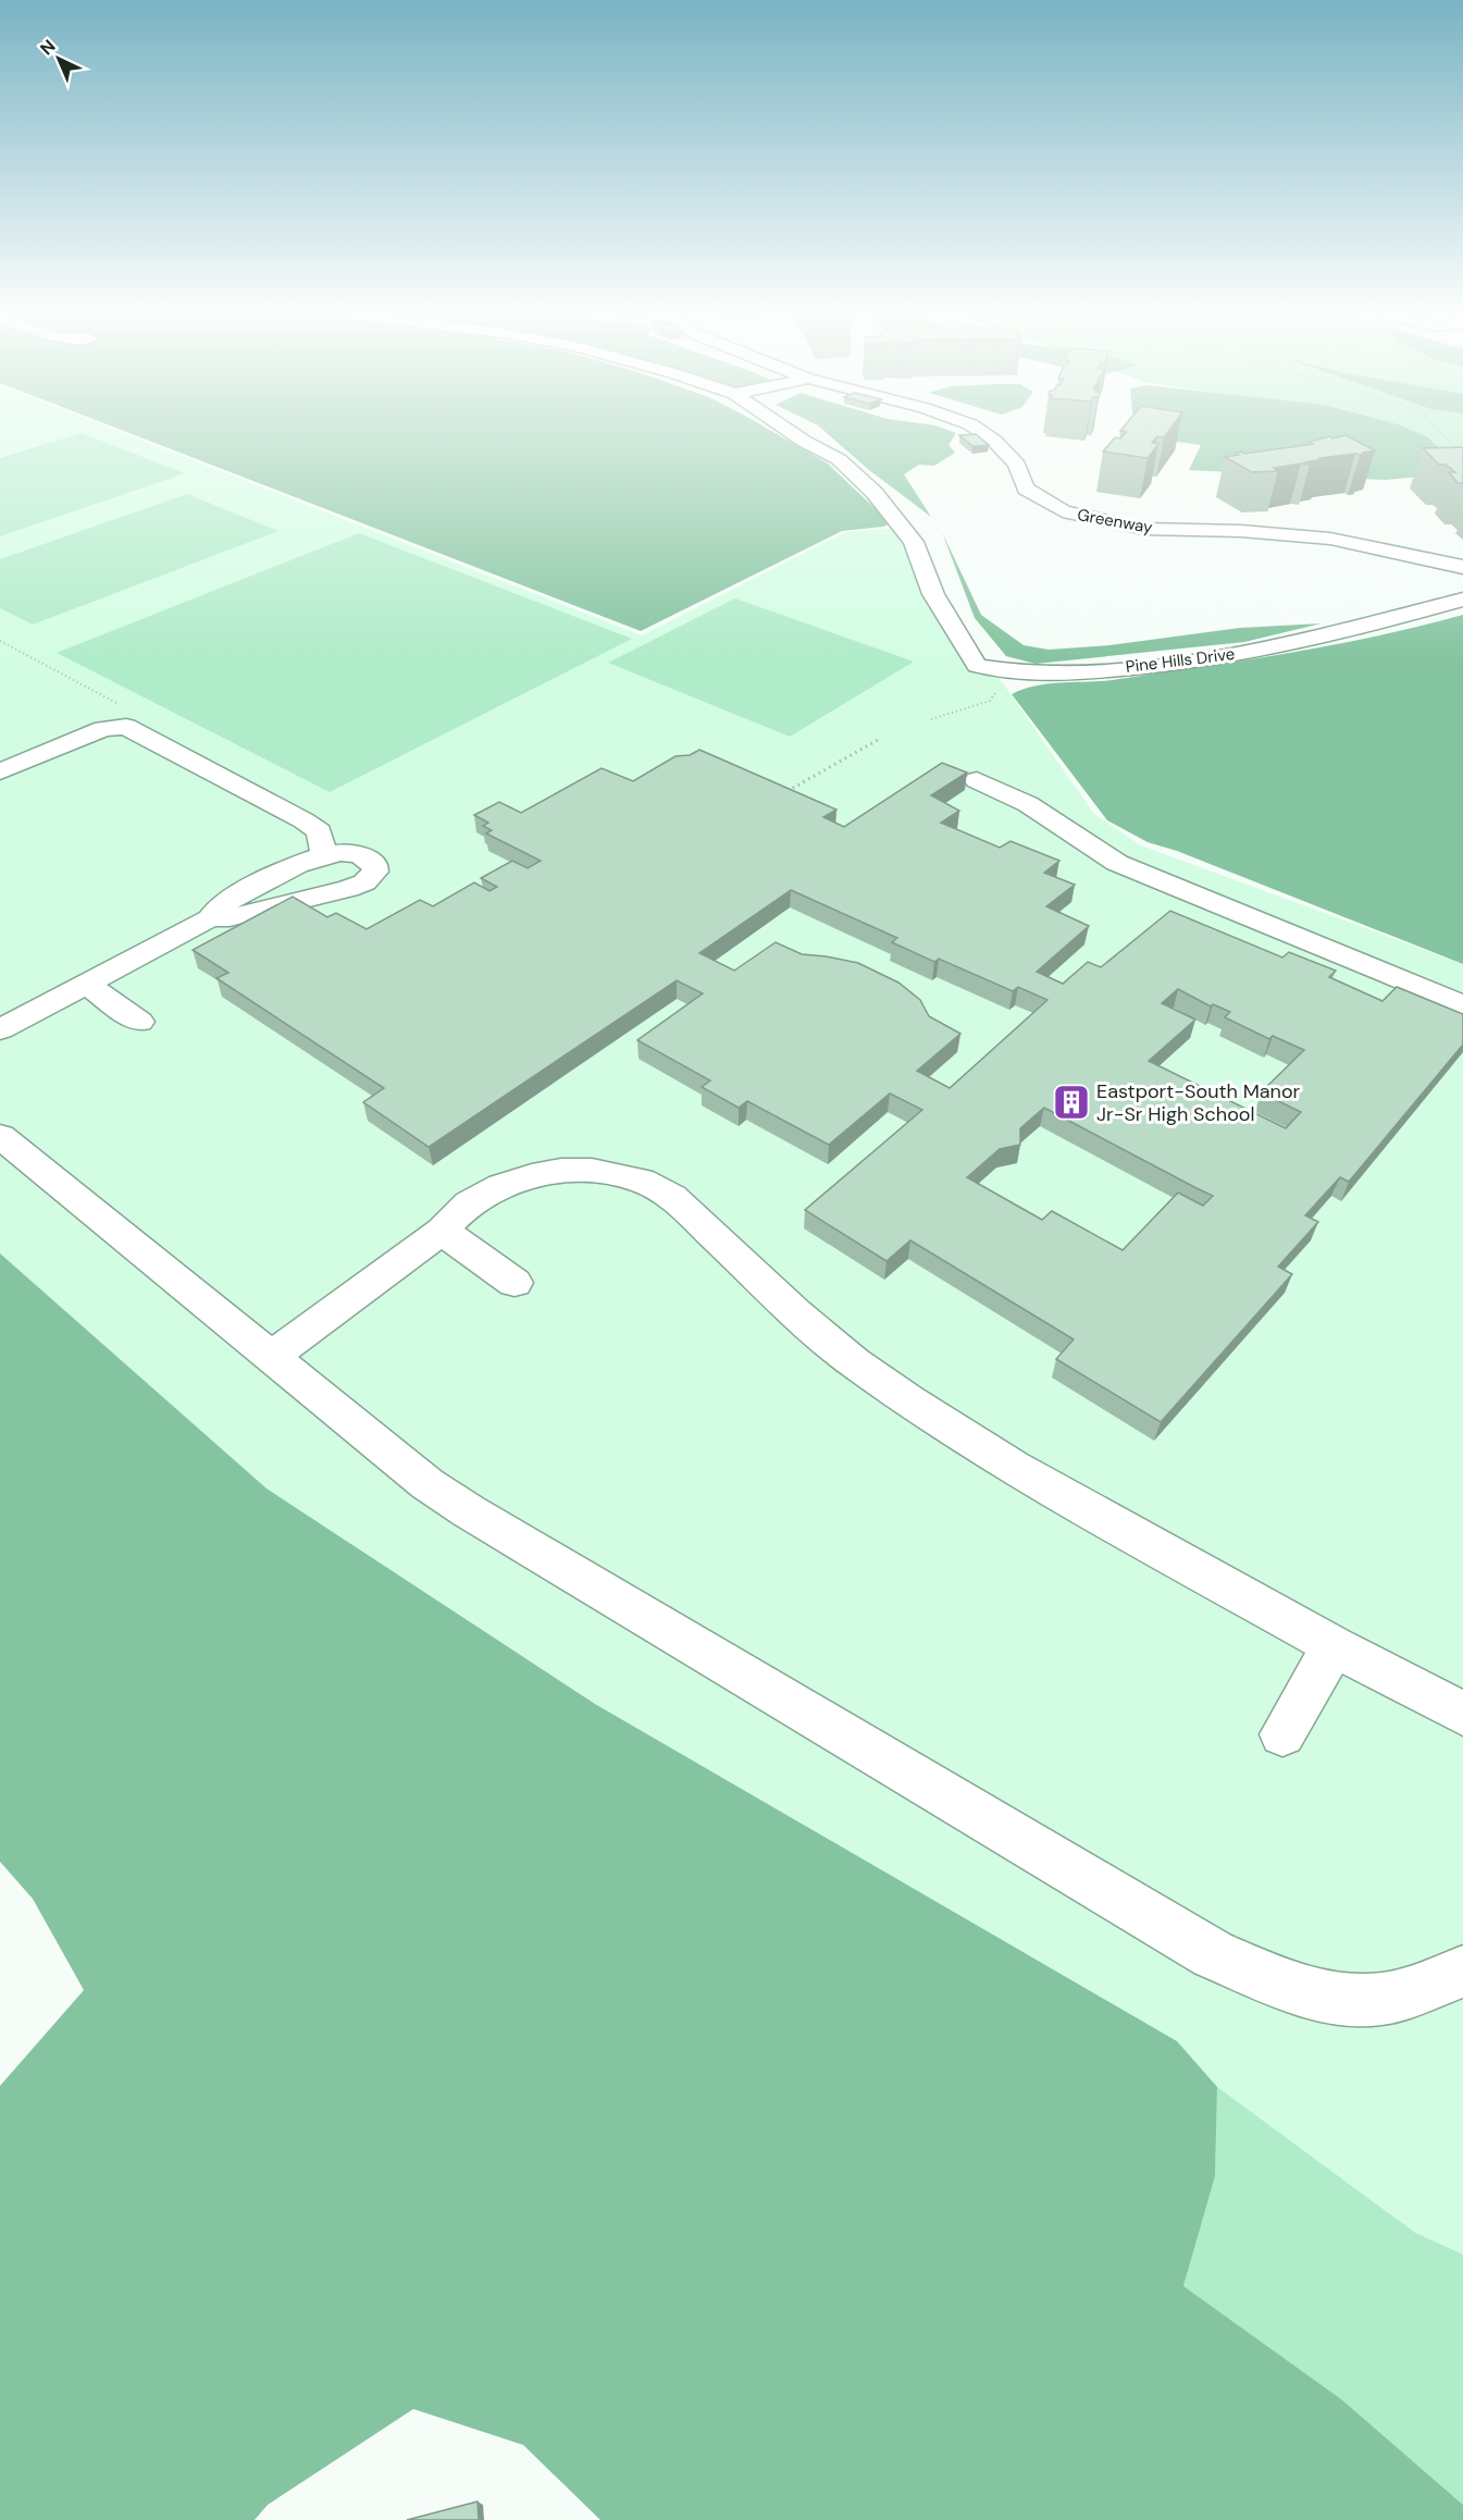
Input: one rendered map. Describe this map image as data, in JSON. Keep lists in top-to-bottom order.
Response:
{
  "streets": {
    "street": ["Greenway", "Pine Hills Drive"]
  },
  "places": {
    "building": ["Eastport-South Manor Jr-Sr High School"]
  },
  "north": "top left"
}
